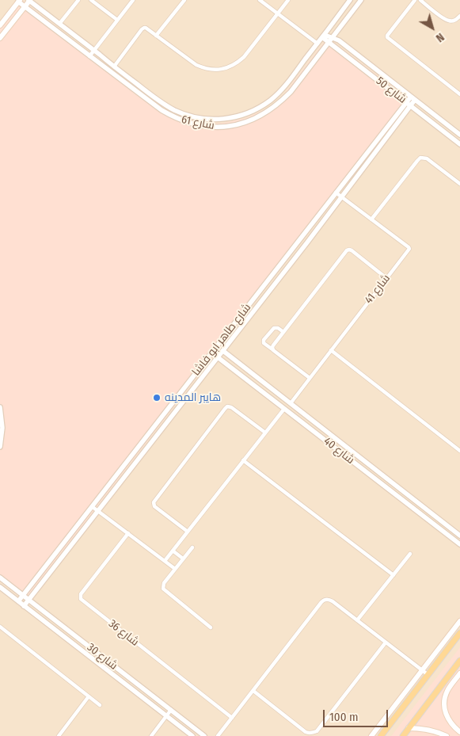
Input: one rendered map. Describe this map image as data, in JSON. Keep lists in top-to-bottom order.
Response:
{
  "streets": {
    "street": [
      "شارع 50",
      "شارع 61",
      "شارع 41",
      "شارع طاهر ابو فاشا",
      "شارع 40",
      "شارع 36",
      "شارع 30"
    ]
  },
  "crossings": [
    ["شارع 50", "شارع 61"],
    ["شارع 50", "شارع طاهر ابو فاشا"],
    ["شارع 41", "شارع طاهر ابو فاشا"],
    ["شارع 41", "شارع 40"],
    ["شارع طاهر ابو فاشا", "شارع 40"],
    ["شارع طاهر ابو فاشا", "شارع 30"]
  ],
  "places": ["هايبر المدينه"],
  "scale_bar": "100 m",
  "north": "bottom right"
}
